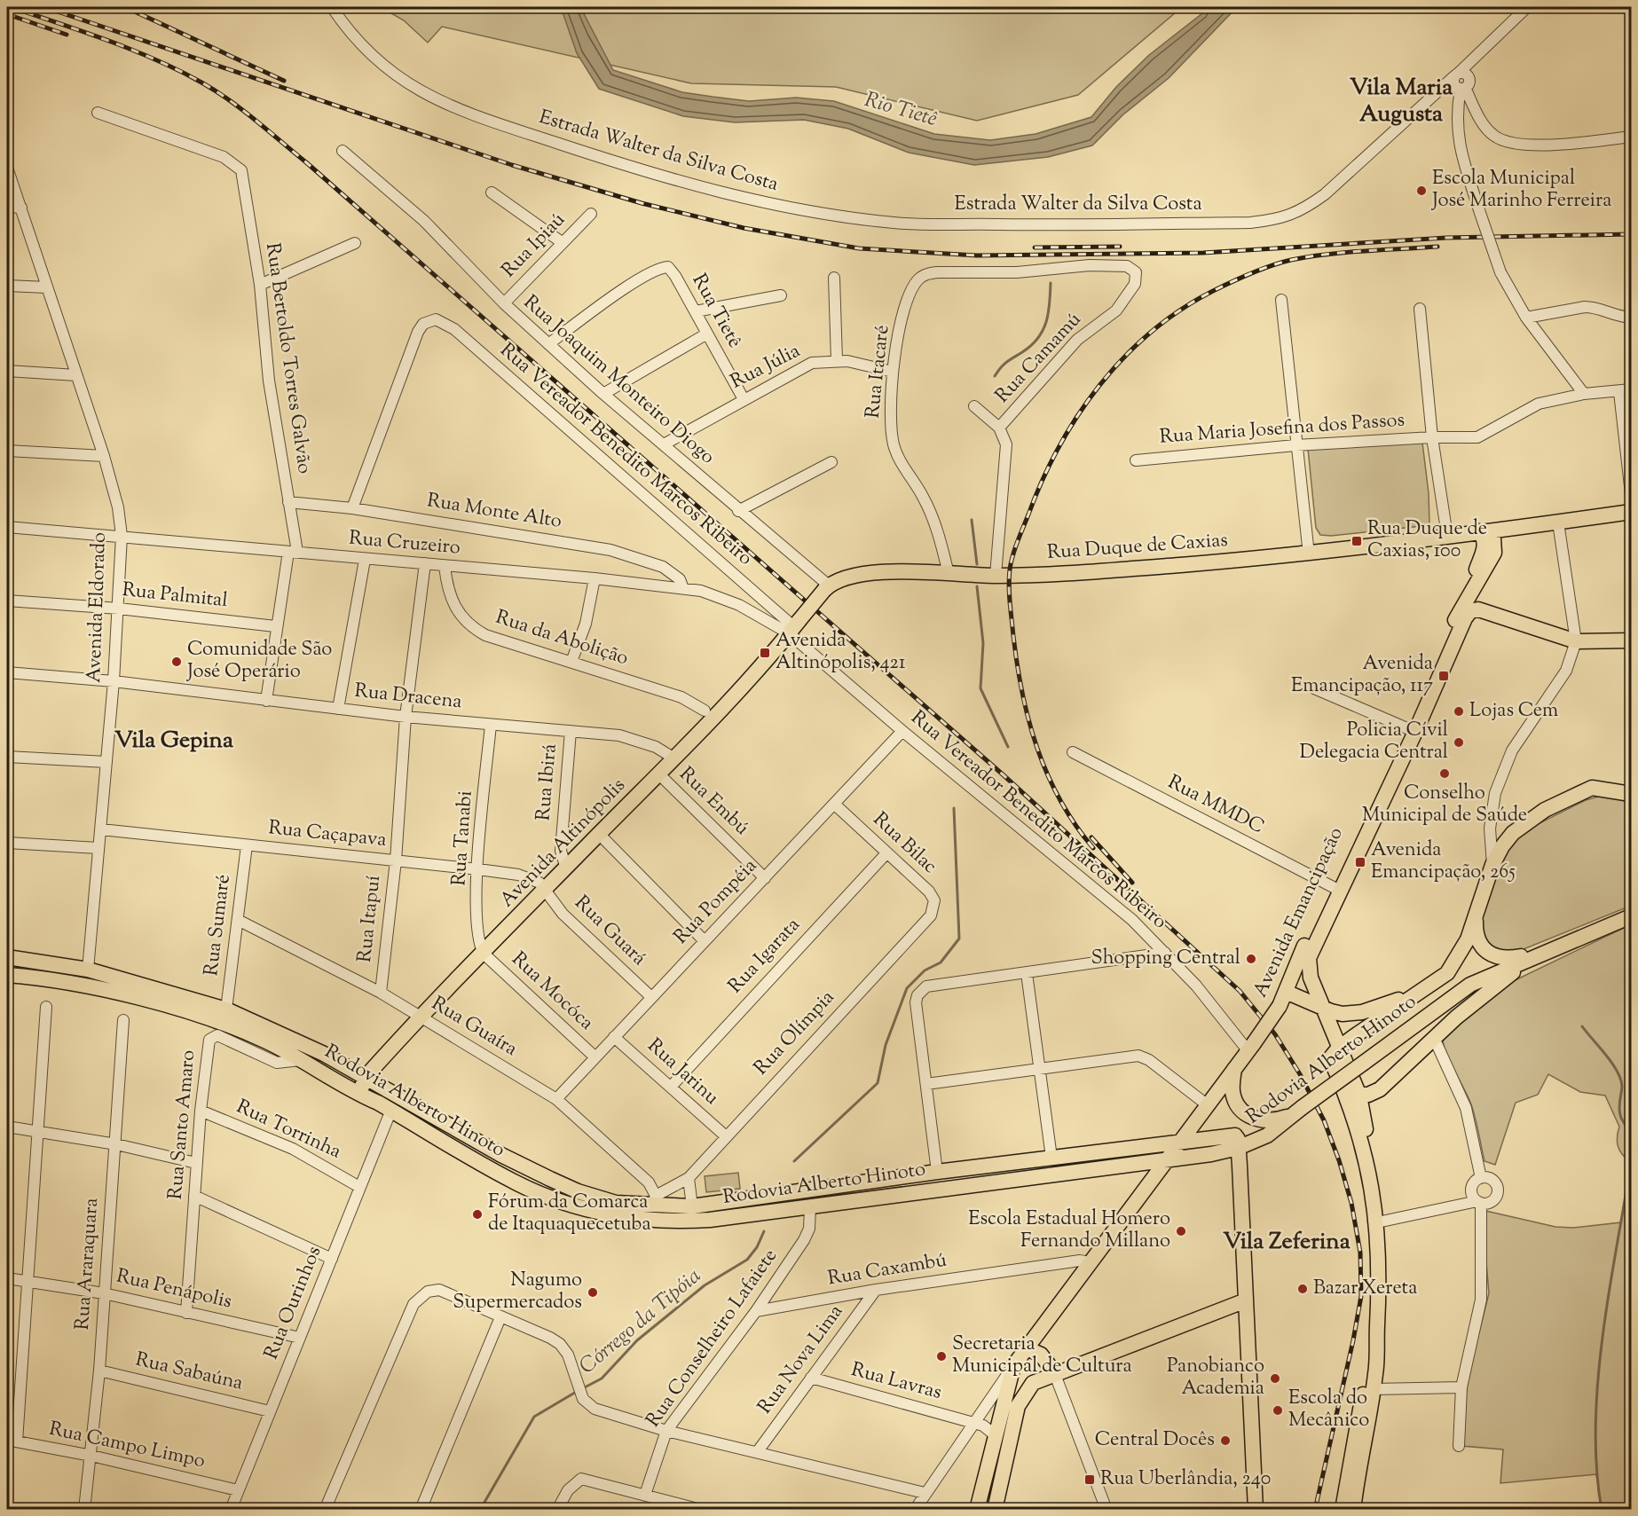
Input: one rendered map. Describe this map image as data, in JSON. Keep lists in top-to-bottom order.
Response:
{
  "streets": {
    "main road": [
      "Rua Duque de Caxias",
      "Avenida Altinópolis",
      "Avenida Emancipação",
      "Rodovia Alberto Hinoto"
    ],
    "street": [
      "Estrada Walter da Silva Costa",
      "Rua Ipiaú",
      "Rua Tietê",
      "Rua Bertoldo Torres Galvão",
      "Rua Camamú",
      "Rua Júlia",
      "Rua Itacaré",
      "Rua Joaquim Monteiro Diogo",
      "Rua Maria Josefina dos Passos",
      "Rua Vereador Benedito Marcos Ribeiro",
      "Rua Monte Alto",
      "Rua Cruzeiro",
      "Rua Palmital",
      "Avenida Eldorado",
      "Rua da Abolição",
      "Rua Dracena",
      "Rua Ibirá",
      "Rua Embú",
      "Rua MMDC",
      "Rua Caçapava",
      "Rua Tanabi",
      "Rua Bilac",
      "Rua Pompéia",
      "Rua Itapuí",
      "Rua Sumaré",
      "Rua Guará",
      "Rua Igarata",
      "Rua Mocóca",
      "Rua Guaíra",
      "Rua Olímpia",
      "Rua Jarinu",
      "Rua Santo Amaro",
      "Rua Torrinha",
      "Rua Araraquara",
      "Rua Caxambú",
      "Rua Penápolis",
      "Rua Ourinhos",
      "Rua Conselheiro Lafaiete",
      "Rua Nova Lima",
      "Rua Sabaúna",
      "Rua Lavras",
      "Rua Campo Limpo"
    ]
  },
  "crossings": [
    ["Rua Ipiaú", "Rua Joaquim Monteiro Diogo"],
    ["Rua Tietê", "Rua Júlia"],
    ["Rua Tietê", "Rua Joaquim Monteiro Diogo"],
    ["Rua Bertoldo Torres Galvão", "Rua Monte Alto"],
    ["Rua Bertoldo Torres Galvão", "Rua Cruzeiro"],
    ["Rua Camamú", "Rua Itacaré"],
    ["Rua Camamú", "Rua Duque de Caxias"],
    ["Rua Júlia", "Rua Itacaré"],
    ["Rua Júlia", "Rua Joaquim Monteiro Diogo"],
    ["Rua Itacaré", "Rua Duque de Caxias"],
    ["Rua Joaquim Monteiro Diogo", "Rua Duque de Caxias"],
    ["Rua Vereador Benedito Marcos Ribeiro", "Rua Monte Alto"],
    ["Rua Vereador Benedito Marcos Ribeiro", "Rua Cruzeiro"],
    ["Rua Vereador Benedito Marcos Ribeiro", "Avenida Altinópolis"],
    ["Rua Vereador Benedito Marcos Ribeiro", "Rua Pompéia"],
    ["Rua Vereador Benedito Marcos Ribeiro", "Avenida Emancipação"],
    ["Rua Monte Alto", "Rua Cruzeiro"],
    ["Rua Cruzeiro", "Avenida Eldorado"],
    ["Rua Cruzeiro", "Rua da Abolição"],
    ["Rua Cruzeiro", "Avenida Altinópolis"],
    ["Rua Cruzeiro", "Rua Itapuí"],
    ["Rua Palmital", "Avenida Eldorado"],
    ["Avenida Eldorado", "Rua Dracena"],
    ["Avenida Eldorado", "Rua Caçapava"],
    ["Avenida Eldorado", "Rodovia Alberto Hinoto"],
    ["Rua Dracena", "Rua Ibirá"],
    ["Rua Dracena", "Rua Tanabi"],
    ["Rua Dracena", "Avenida Altinópolis"],
    ["Rua Dracena", "Rua Itapuí"],
    ["Rua Ibirá", "Avenida Altinópolis"],
    ["Rua Embú", "Avenida Altinópolis"],
    ["Rua Embú", "Rua Pompéia"],
    ["Rua MMDC", "Avenida Emancipação"],
    ["Rua Caçapava", "Rua Tanabi"],
    ["Rua Caçapava", "Avenida Altinópolis"],
    ["Rua Caçapava", "Rua Itapuí"],
    ["Rua Caçapava", "Rua Sumaré"],
    ["Rua Caçapava", "Rua Guará"],
    ["Rua Tanabi", "Avenida Altinópolis"],
    ["Rua Tanabi", "Rua Mocóca"],
    ["Avenida Altinópolis", "Rua Guará"],
    ["Avenida Altinópolis", "Rua Mocóca"],
    ["Avenida Altinópolis", "Rua Guaíra"],
    ["Avenida Altinópolis", "Rodovia Alberto Hinoto"],
    ["Rua Bilac", "Rua Pompéia"],
    ["Rua Bilac", "Rua Igarata"],
    ["Rua Bilac", "Rua Olímpia"],
    ["Rua Pompéia", "Rua Guará"],
    ["Rua Pompéia", "Rua Mocóca"],
    ["Rua Pompéia", "Rua Guaíra"],
    ["Rua Pompéia", "Rua Jarinu"],
    ["Avenida Emancipação", "Rodovia Alberto Hinoto"],
    ["Avenida Emancipação", "Rua Caxambú"],
    ["Rua Itapuí", "Rua Guaíra"],
    ["Rua Sumaré", "Rua Guaíra"],
    ["Rua Sumaré", "Rodovia Alberto Hinoto"],
    ["Rua Igarata", "Rua Jarinu"],
    ["Rua Guaíra", "Rua Olímpia"],
    ["Rua Guaíra", "Rodovia Alberto Hinoto"],
    ["Rua Olímpia", "Rodovia Alberto Hinoto"],
    ["Rua Olímpia", "Rua Jarinu"],
    ["Rodovia Alberto Hinoto", "Rua Santo Amaro"],
    ["Rodovia Alberto Hinoto", "Rua Ourinhos"],
    ["Rodovia Alberto Hinoto", "Rua Conselheiro Lafaiete"],
    ["Rua Santo Amaro", "Rua Torrinha"],
    ["Rua Santo Amaro", "Rua Penápolis"],
    ["Rua Torrinha", "Rua Ourinhos"],
    ["Rua Araraquara", "Rua Penápolis"],
    ["Rua Araraquara", "Rua Sabaúna"],
    ["Rua Araraquara", "Rua Campo Limpo"],
    ["Rua Caxambú", "Rua Conselheiro Lafaiete"],
    ["Rua Caxambú", "Rua Nova Lima"],
    ["Rua Penápolis", "Rua Ourinhos"],
    ["Rua Ourinhos", "Rua Sabaúna"],
    ["Rua Ourinhos", "Rua Campo Limpo"],
    ["Rua Nova Lima", "Rua Lavras"]
  ],
  "districts": ["Vila Maria Augusta", "Vila Gepina", "Vila Zeferina"],
  "water": ["Rio Tietê", "Córrego da Tipóia"],
  "places": {
    "other": [
      "Escola Municipal José Marinho Ferreira",
      "Comunidade São José Operário",
      "Lojas Cem",
      "Policia Cívil Delegacia Central",
      "Conselho Municipal de Saúde",
      "Shopping Central",
      "Fórum da Comarca de Itaquaquecetuba",
      "Escola Estadual Homero Fernando Millano",
      "Bazar Xereta",
      "Nagumo Supermercados",
      "Secretaria Municipal de Cultura",
      "Panobianco Academia",
      "Escola do Mecânico",
      "Central Docês"
    ],
    "transit": [
      "Rua Duque de Caxias, 100",
      "Avenida Altinópolis, 421",
      "Avenida Emancipação, 117",
      "Avenida Emancipação, 265",
      "Rua Uberlândia, 240"
    ]
  }
}
